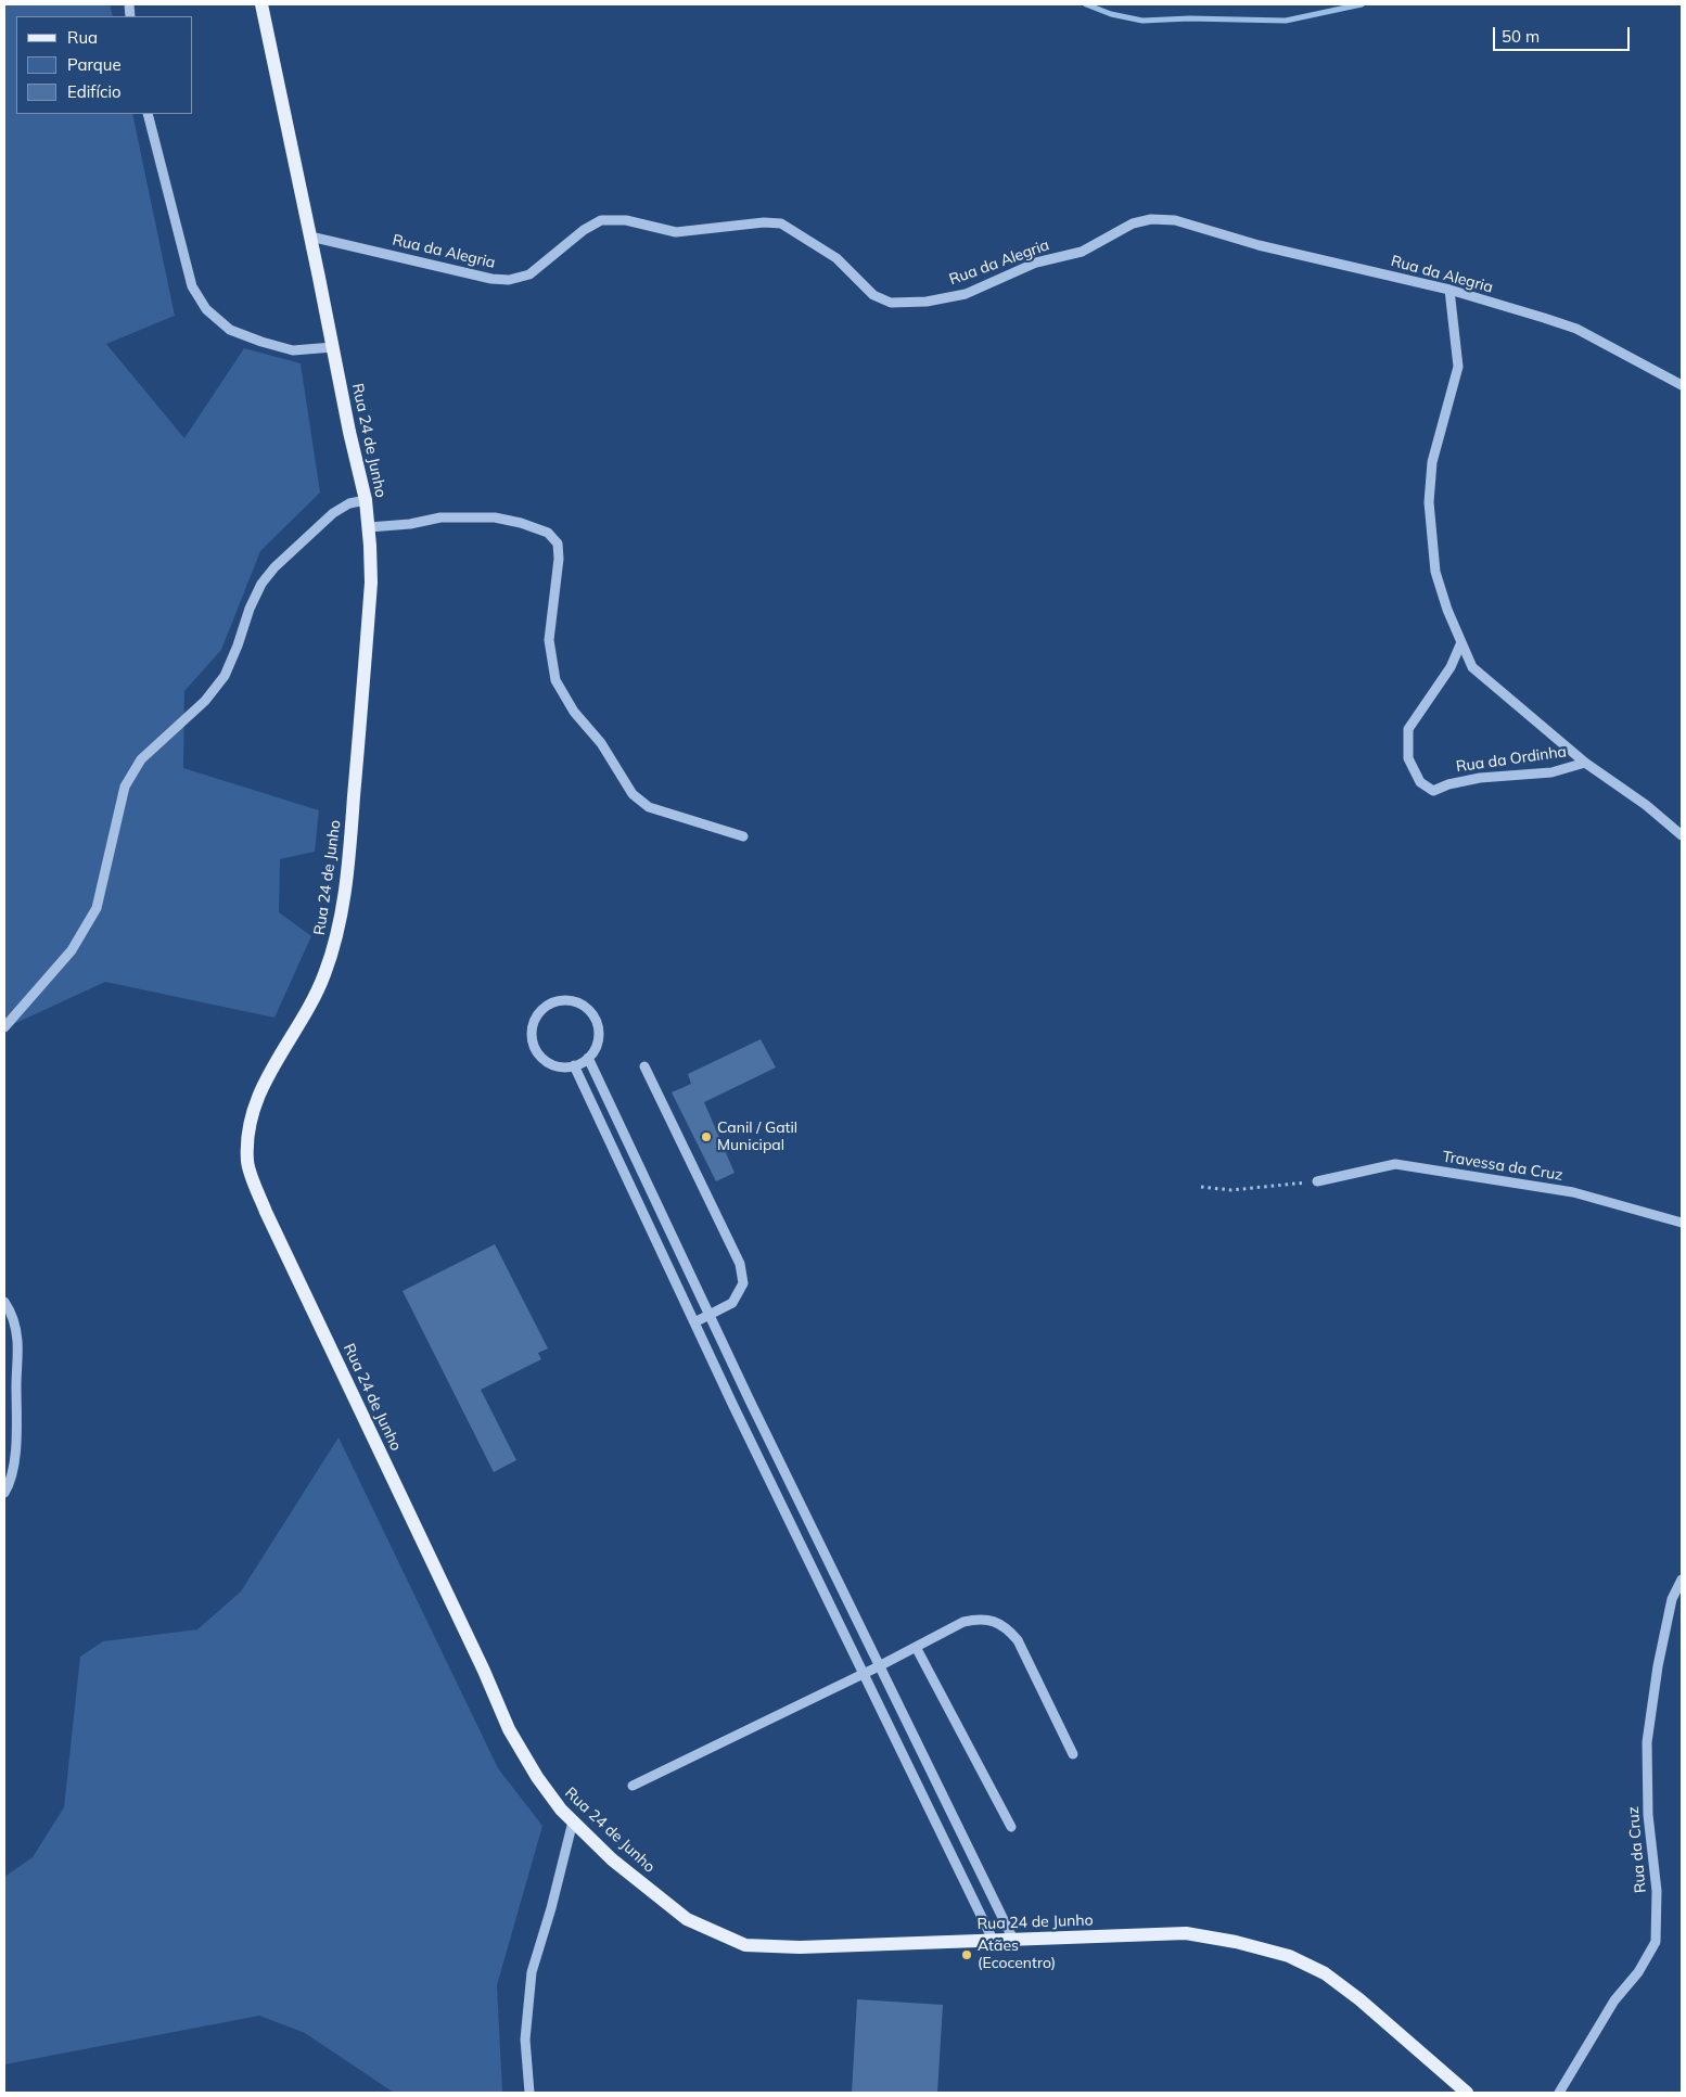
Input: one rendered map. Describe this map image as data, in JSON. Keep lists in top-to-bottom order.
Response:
{
  "streets": {
    "main road": ["Rua 24 de Junho"],
    "street": [
      "Rua da Alegria",
      "Rua da Ordinha",
      "Travessa da Cruz",
      "Rua da Cruz"
    ]
  },
  "crossings": [
    ["Rua da Alegria", "Rua 24 de Junho"]
  ],
  "places": ["Canil / Gatil Municipal", "Atães (Ecocentro)"],
  "legend": ["Rua", "Parque", "Edifício"],
  "scale_bar": "50 m"
}
